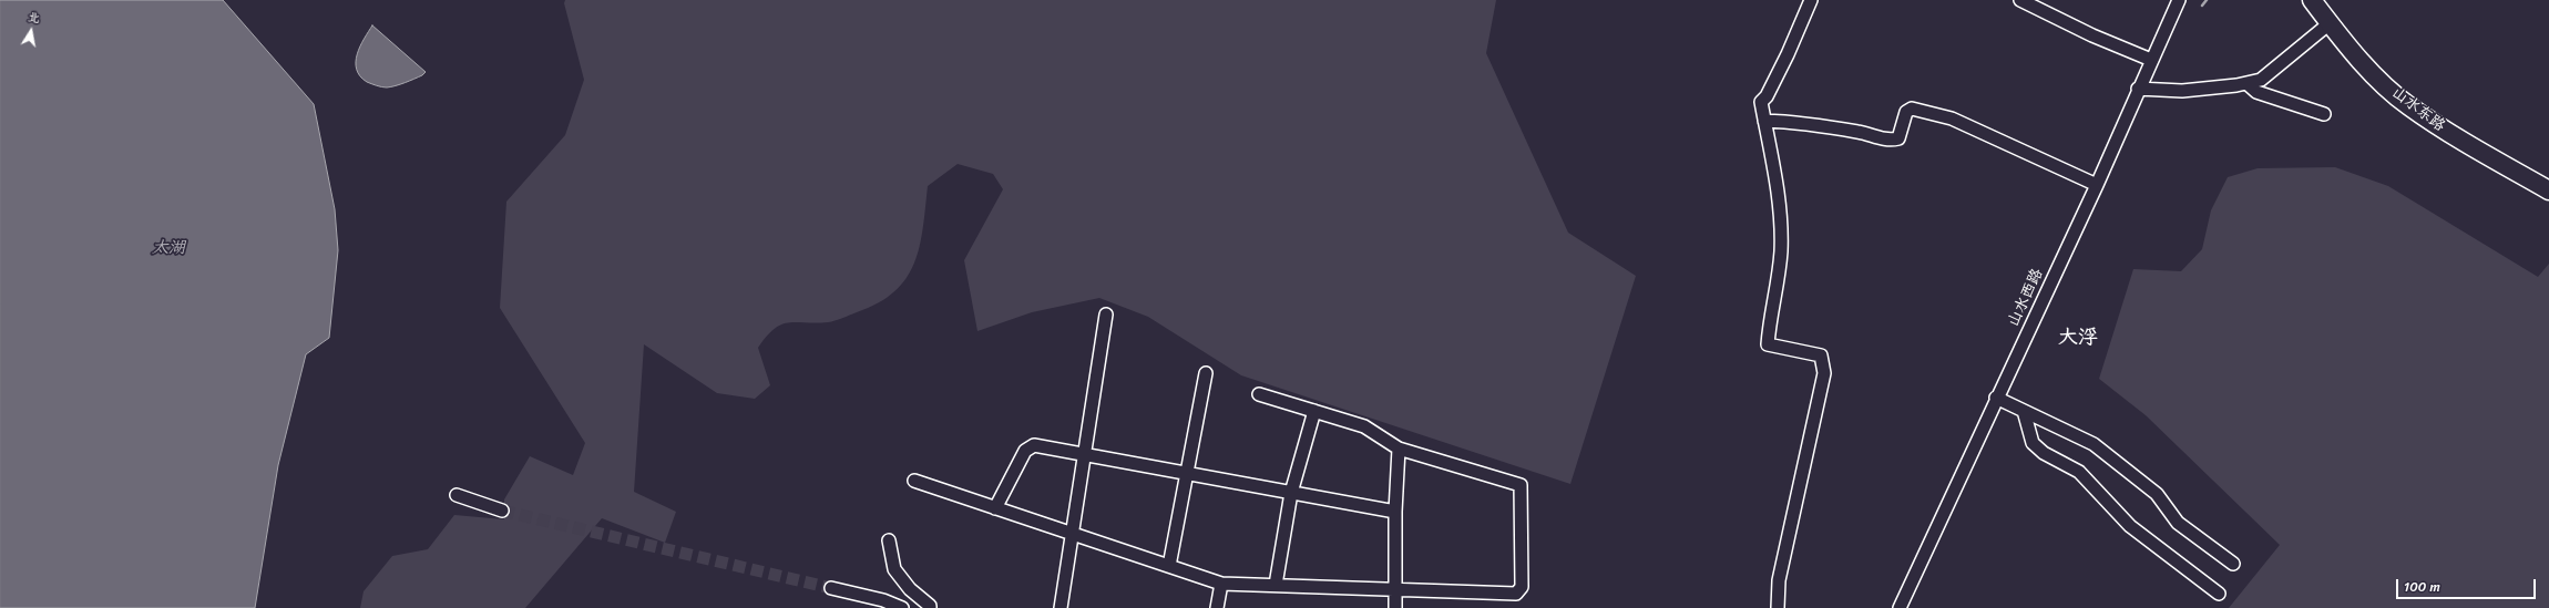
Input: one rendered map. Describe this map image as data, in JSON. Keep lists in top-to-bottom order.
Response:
{
  "streets": {
    "highway": ["山水东路"],
    "street": ["山水西路"]
  },
  "districts": ["大浮"],
  "water": ["太湖"],
  "scale_bar": "100 m",
  "north": "top"
}
